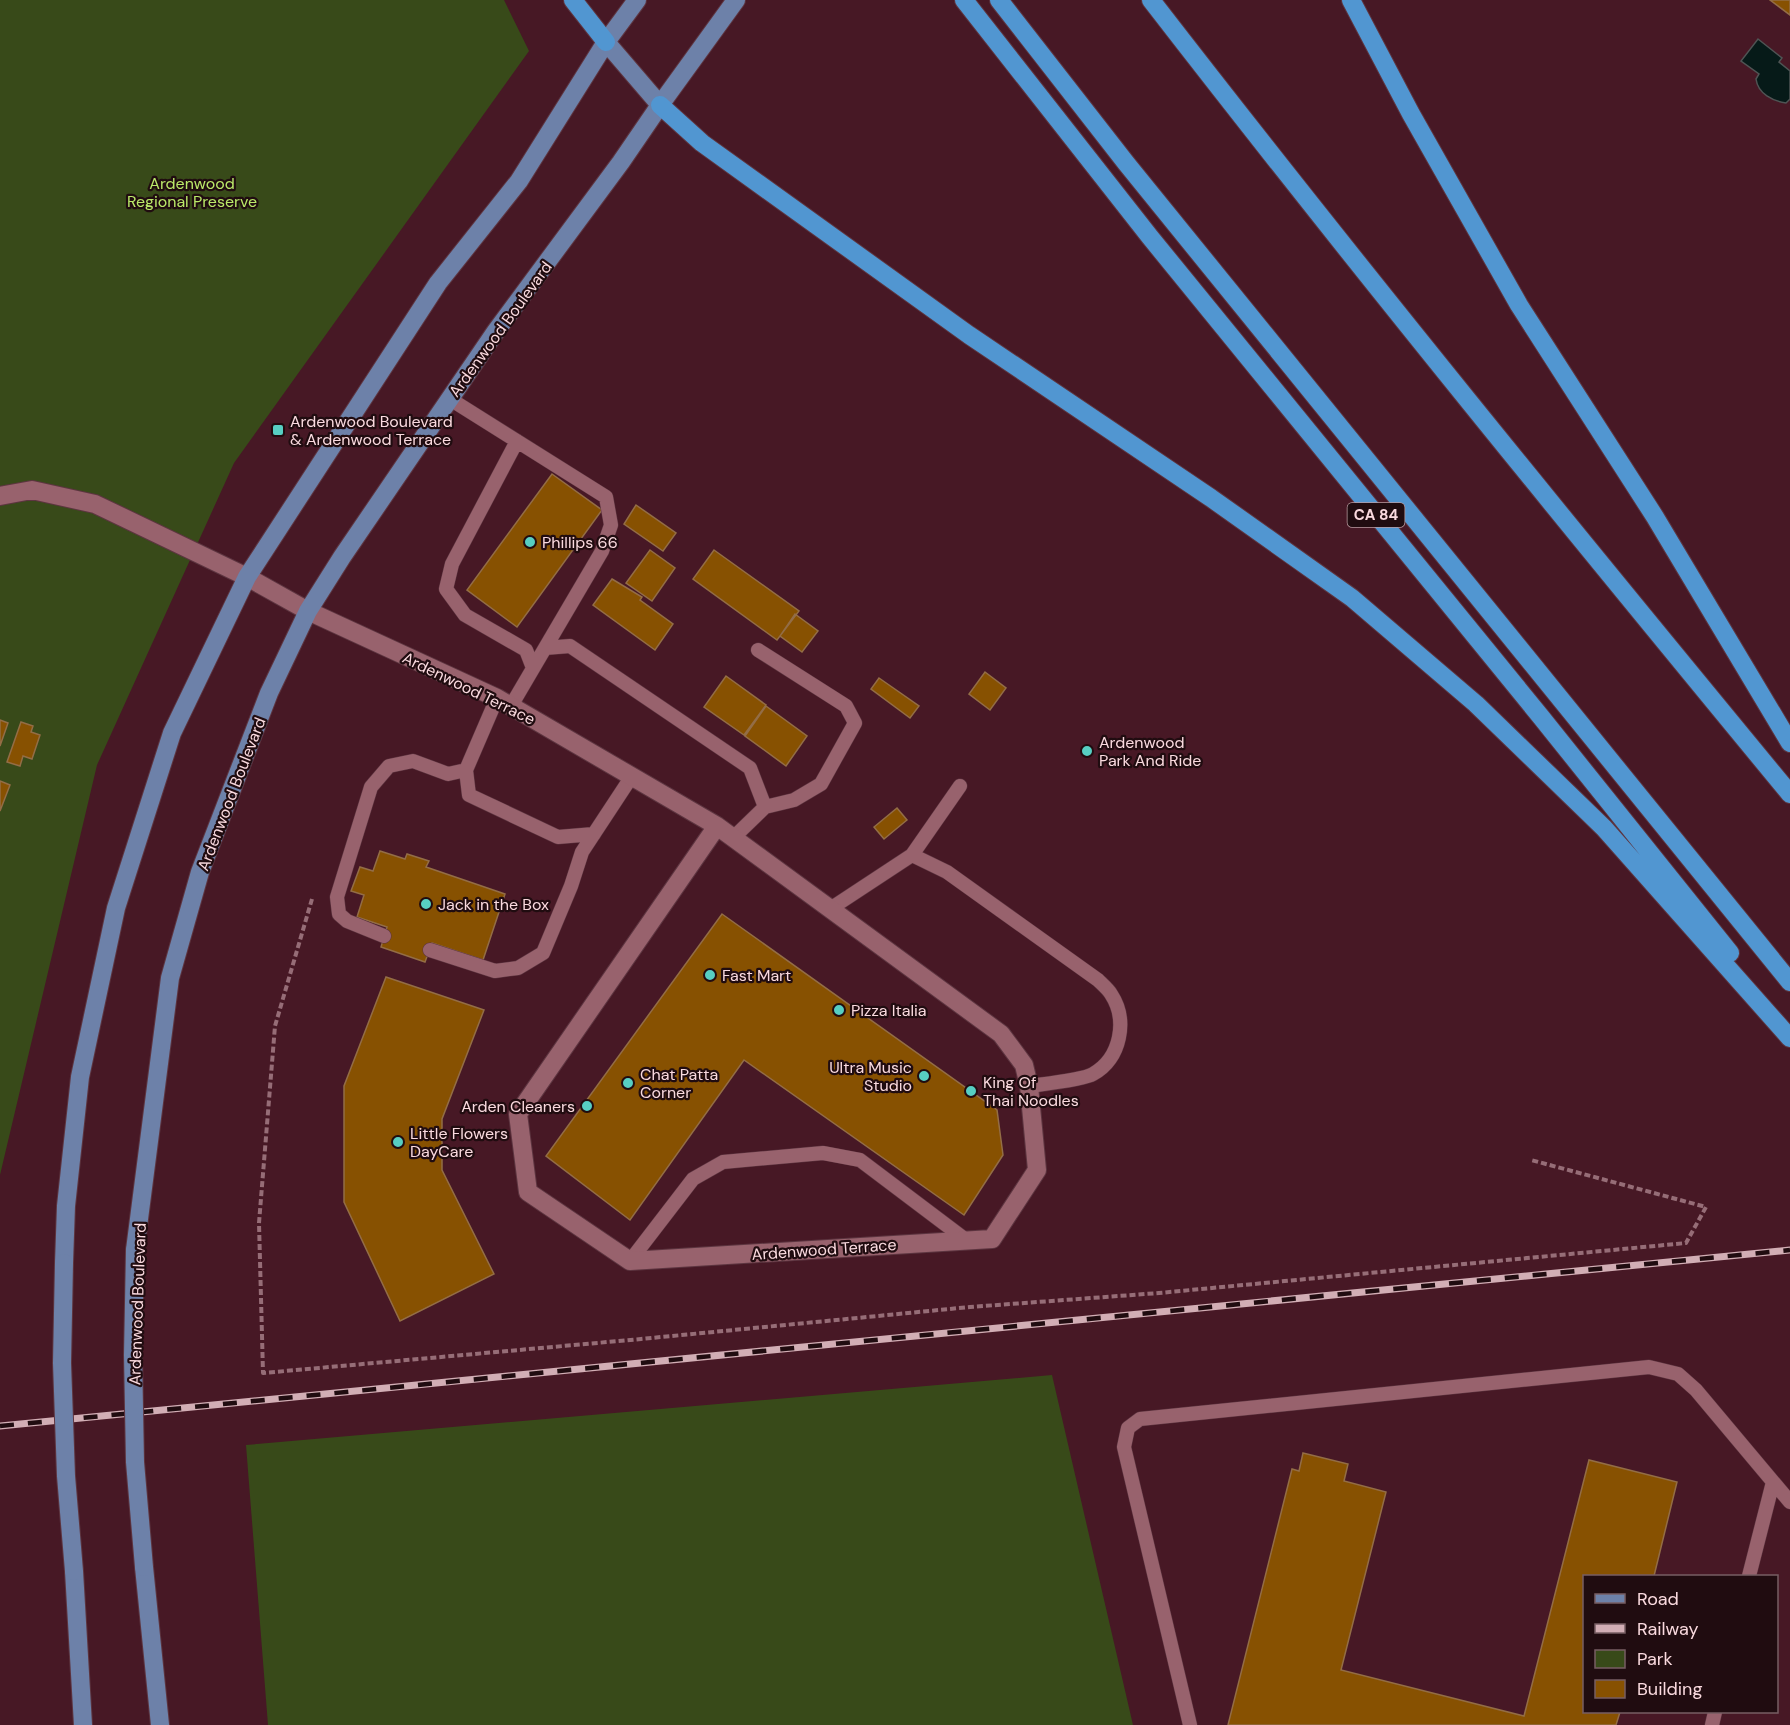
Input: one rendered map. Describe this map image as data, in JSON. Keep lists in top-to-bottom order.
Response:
{
  "streets": {
    "highway": ["CA 84"],
    "main road": ["Ardenwood Boulevard"],
    "street": ["Ardenwood Terrace"]
  },
  "crossings": [
    ["Ardenwood Boulevard", "Ardenwood Terrace"]
  ],
  "parks": ["Ardenwood Regional Preserve"],
  "places": {
    "transit": ["Ardenwood Boulevard & Ardenwood Terrace"],
    "other": [
      "Phillips 66",
      "Ardenwood Park And Ride",
      "Jack in the Box",
      "Fast Mart",
      "Pizza Italia",
      "Ultra Music Studio",
      "Chat Patta Corner",
      "King Of Thai Noodles",
      "Arden Cleaners",
      "Little Flowers DayCare"
    ]
  },
  "legend": [
    "Road",
    "Railway",
    "Park",
    "Building"
  ]
}
